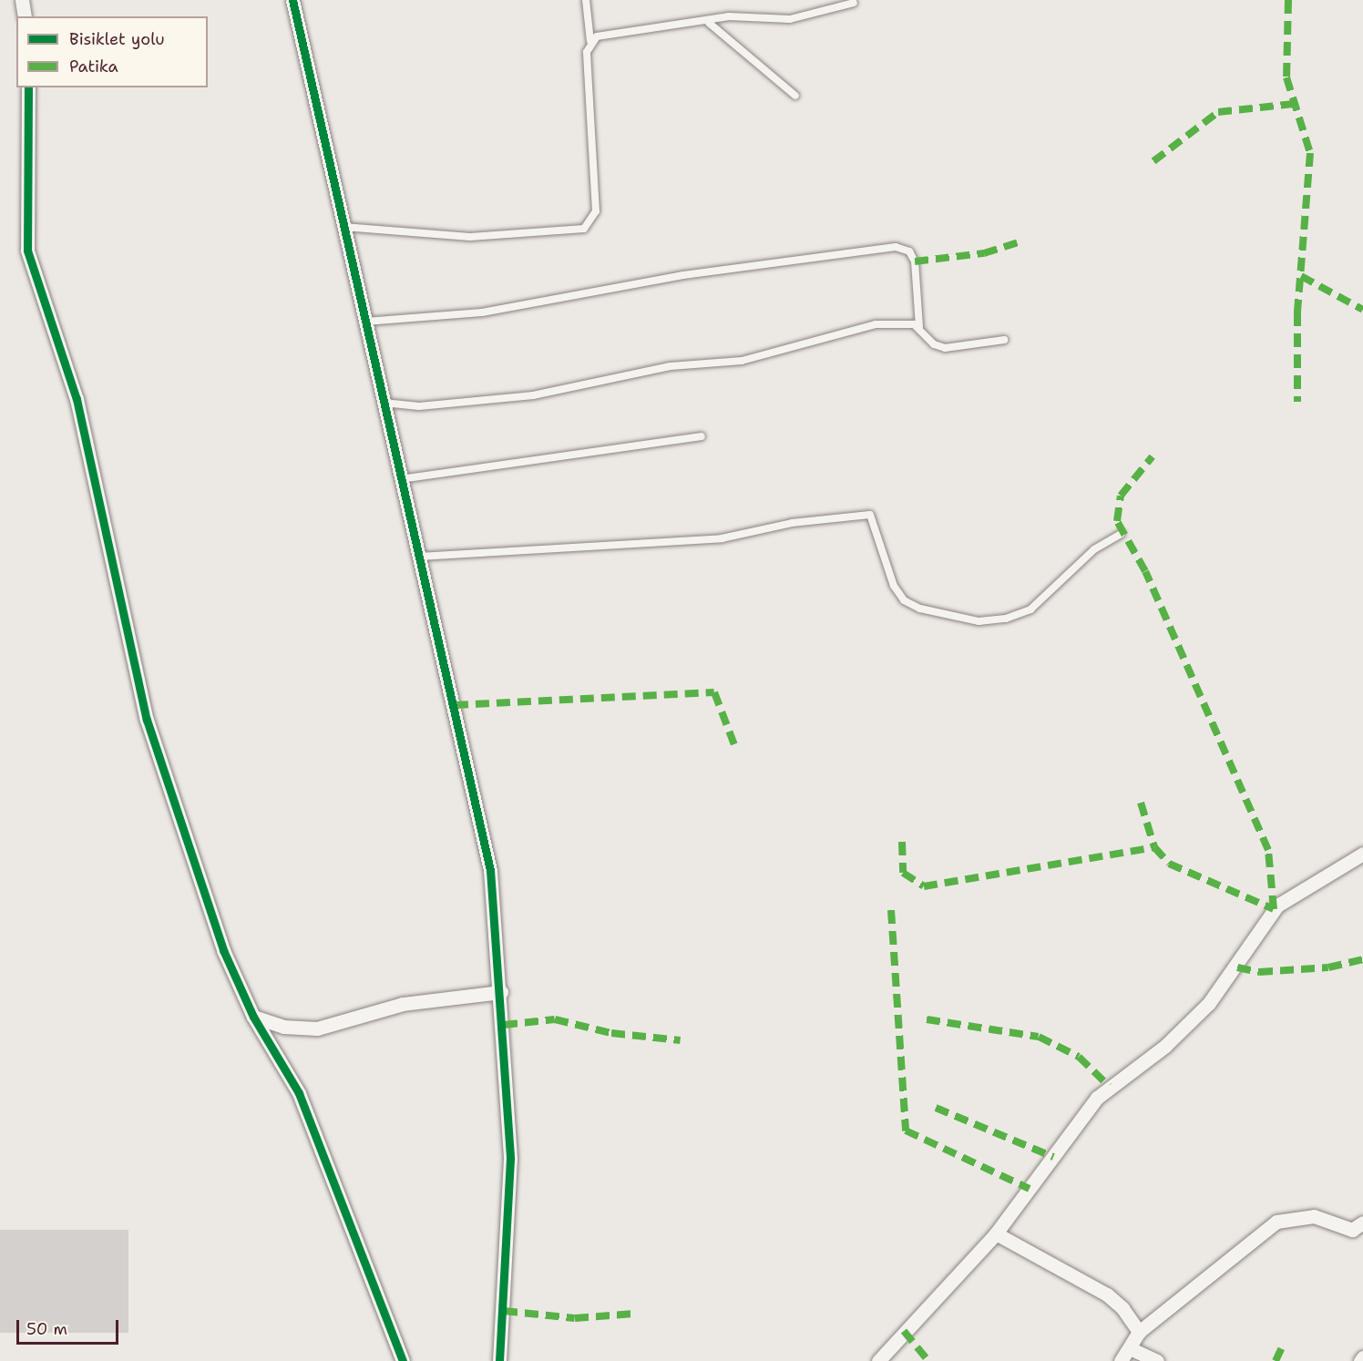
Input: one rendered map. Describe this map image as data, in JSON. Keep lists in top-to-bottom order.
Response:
{
  "legend": ["Bisiklet yolu", "Patika"],
  "scale_bar": "50 m"
}
